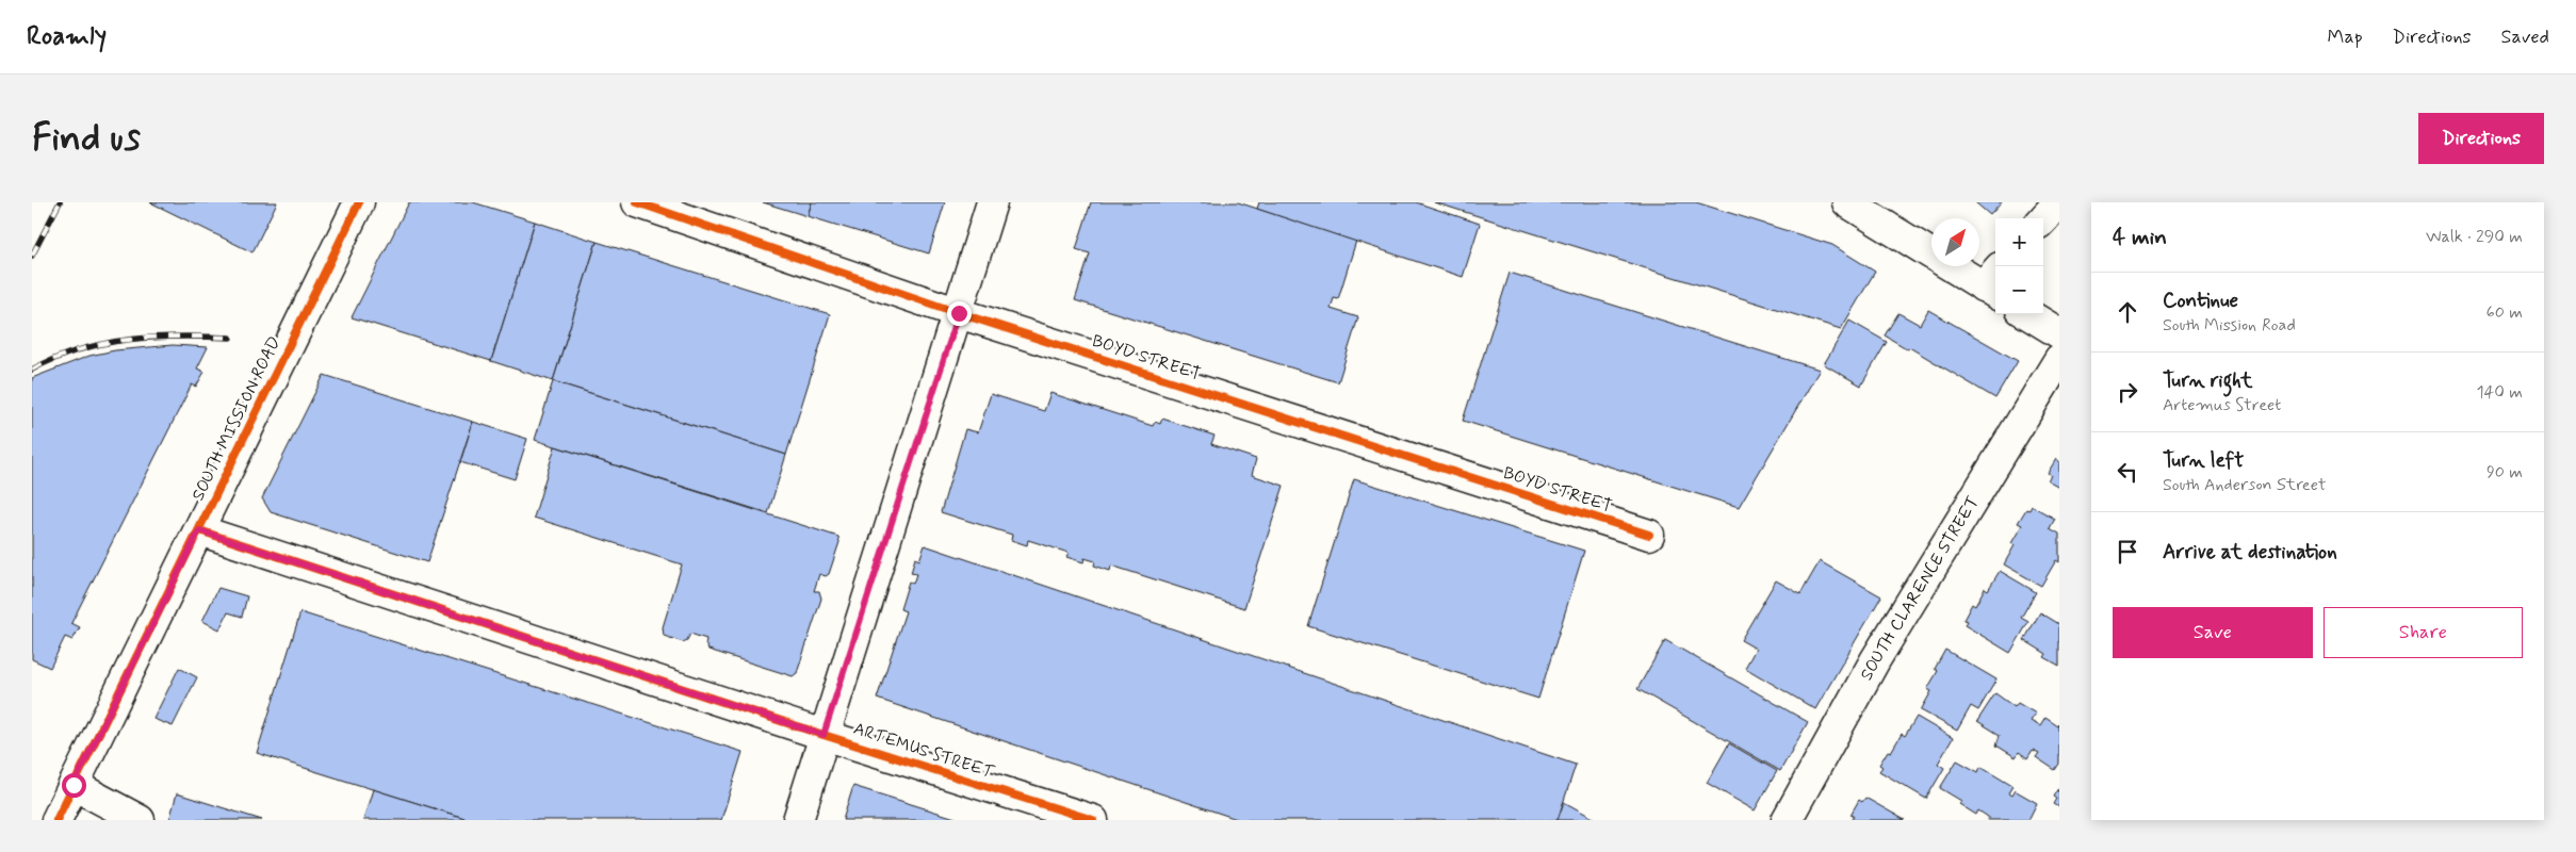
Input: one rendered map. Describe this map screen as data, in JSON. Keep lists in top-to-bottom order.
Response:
{
  "streets": {
    "street": [
      "BOYD STREET",
      "SOUTH MISSION ROAD",
      "SOUTH CLARENCE STREET",
      "ARTEMUS STREET"
    ]
  },
  "crossings": [
    ["SOUTH MISSION ROAD", "ARTEMUS STREET"]
  ],
  "north": "top right",
  "page": {
    "header": "Roamly",
    "nav": ["Map", "Directions", "Saved"],
    "buttons": [
      "Directions",
      ["Save", "Share"]
    ],
    "title": "Find us",
    "heading": ["4 min", "Walk · 290 m"],
    "map_buttons": ["+", "−"],
    "list": [
      ["Continue", "South Mission Road", "60 m"],
      ["Turn right", "Artemus Street", "140 m"],
      ["Turn left", "South Anderson Street", "90 m"],
      "Arrive at destination"
    ]
  }
}
